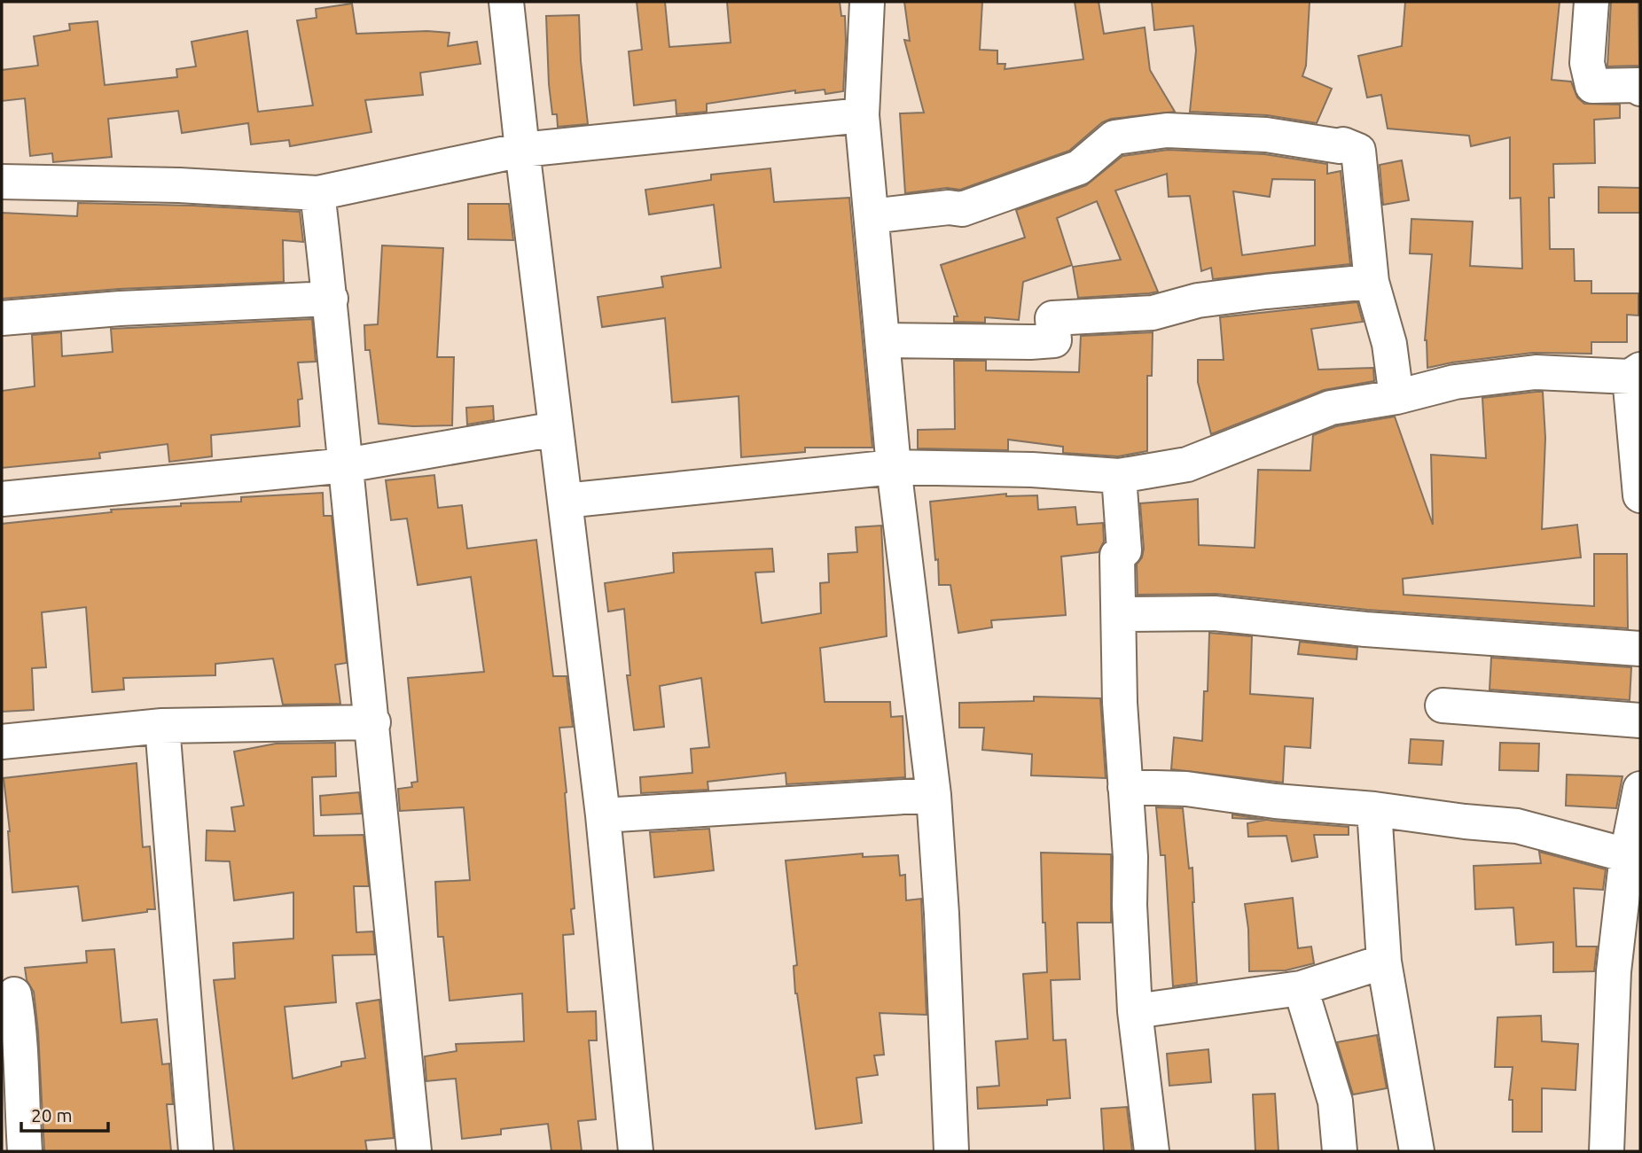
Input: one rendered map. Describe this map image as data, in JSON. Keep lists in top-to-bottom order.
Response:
{
  "scale_bar": "20 m"
}
